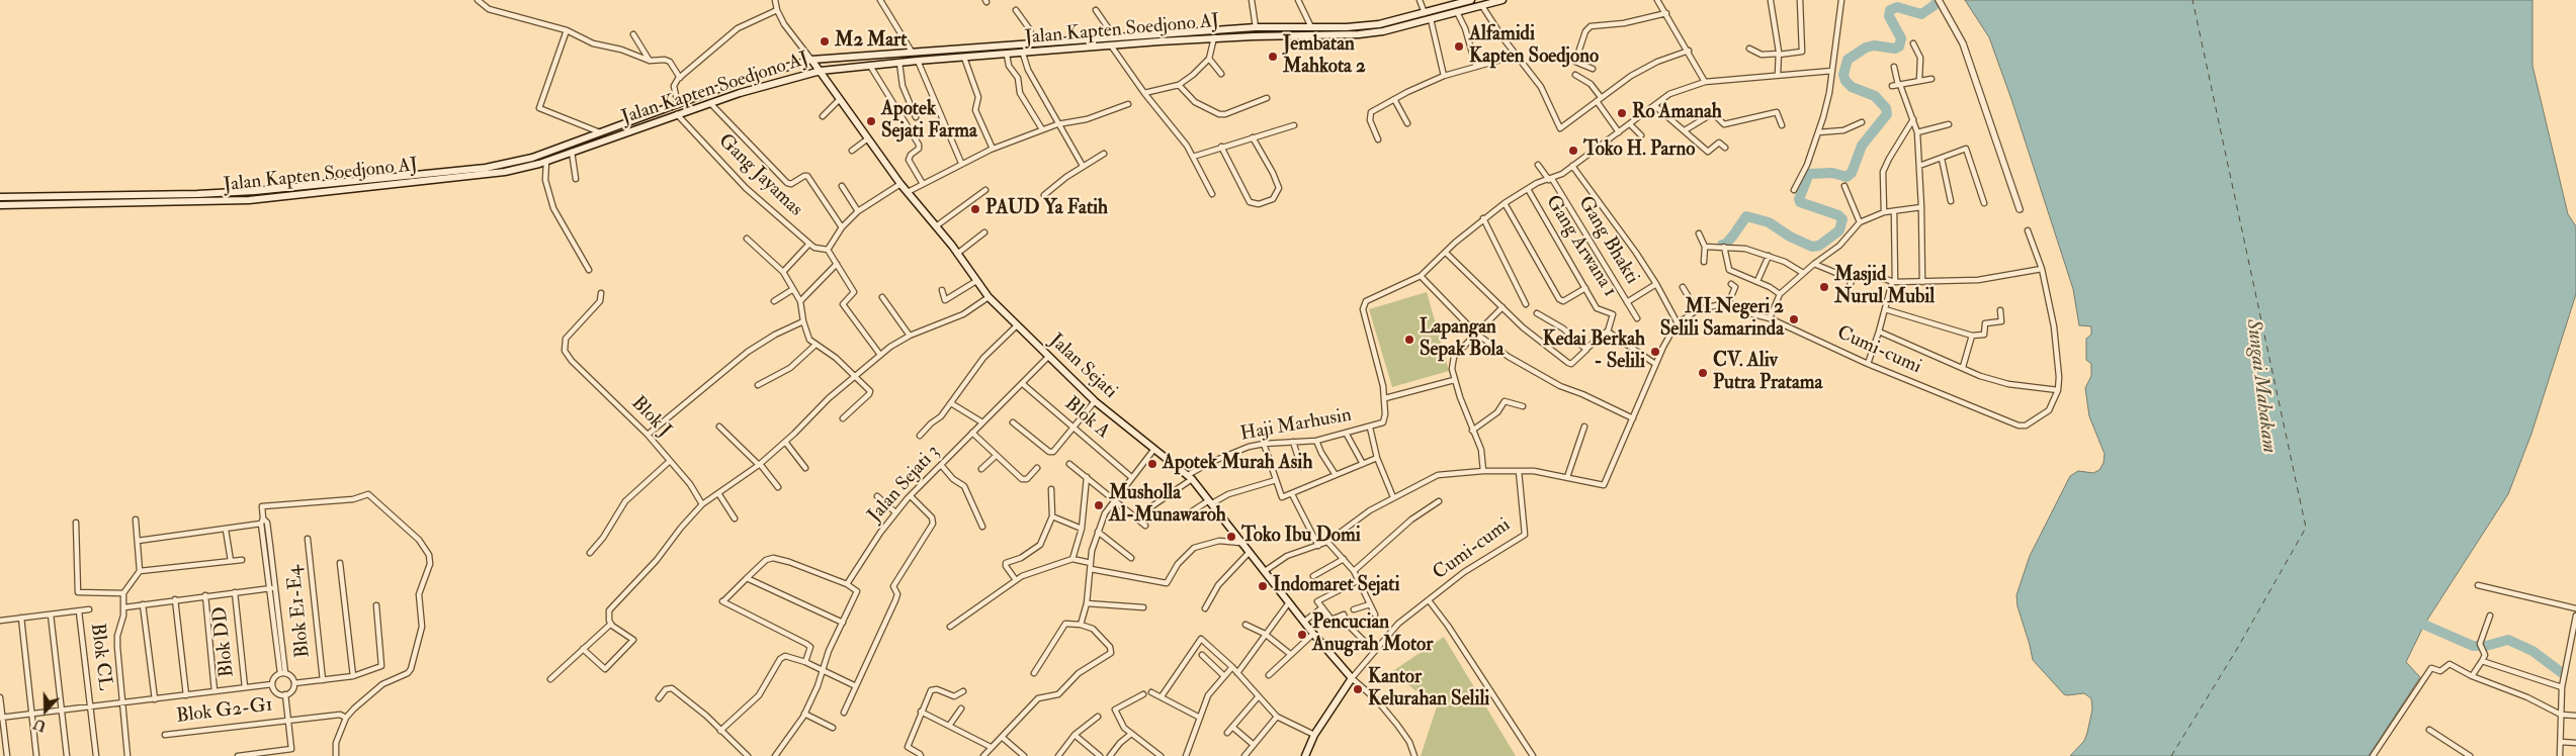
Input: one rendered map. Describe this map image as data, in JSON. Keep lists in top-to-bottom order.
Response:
{
  "streets": {
    "main road": ["Jalan Kapten Soedjono AJ", "Jalan Sejati"],
    "street": [
      "Gang Jayamas",
      "Gang Bhakti",
      "Gang Arwana 1",
      "Cumi-cumi",
      "Blok J",
      "Blok A",
      "Haji Marhusin",
      "Jalan Sejati 3",
      "Blok E1-E4",
      "Blok DD",
      "Blok CL",
      "Blok G2-G1"
    ]
  },
  "crossings": [
    ["Jalan Kapten Soedjono AJ", "Gang Jayamas"],
    ["Jalan Kapten Soedjono AJ", "Jalan Sejati"],
    ["Gang Bhakti", "Haji Marhusin"],
    ["Gang Arwana 1", "Haji Marhusin"],
    ["Jalan Sejati", "Haji Marhusin"],
    ["Jalan Sejati", "Jalan Sejati 3"],
    ["Blok A", "Jalan Sejati 3"]
  ],
  "water": ["Sungai Mahakam"],
  "places": [
    "M2 Mart",
    "Alfamidi Kapten Soedjono",
    "Jembatan Mahkota 2",
    "Ro Amanah",
    "Apotek Sejati Farma",
    "Toko H. Parno",
    "PAUD Ya Fatih",
    "Masjid Nurul Mubil",
    "MI Negeri 2 Selili Samarinda",
    "Lapangan Sepak Bola",
    "Kedai Berkah - Selili",
    "CV. Aliv Putra Pratama",
    "Apotek Murah Asih",
    "Musholla Al-Munawaroh",
    "Toko Ibu Domi",
    "Indomaret Sejati",
    "Pencucian Anugrah Motor",
    "Kantor Kelurahan Selili"
  ],
  "north": "bottom"
}
